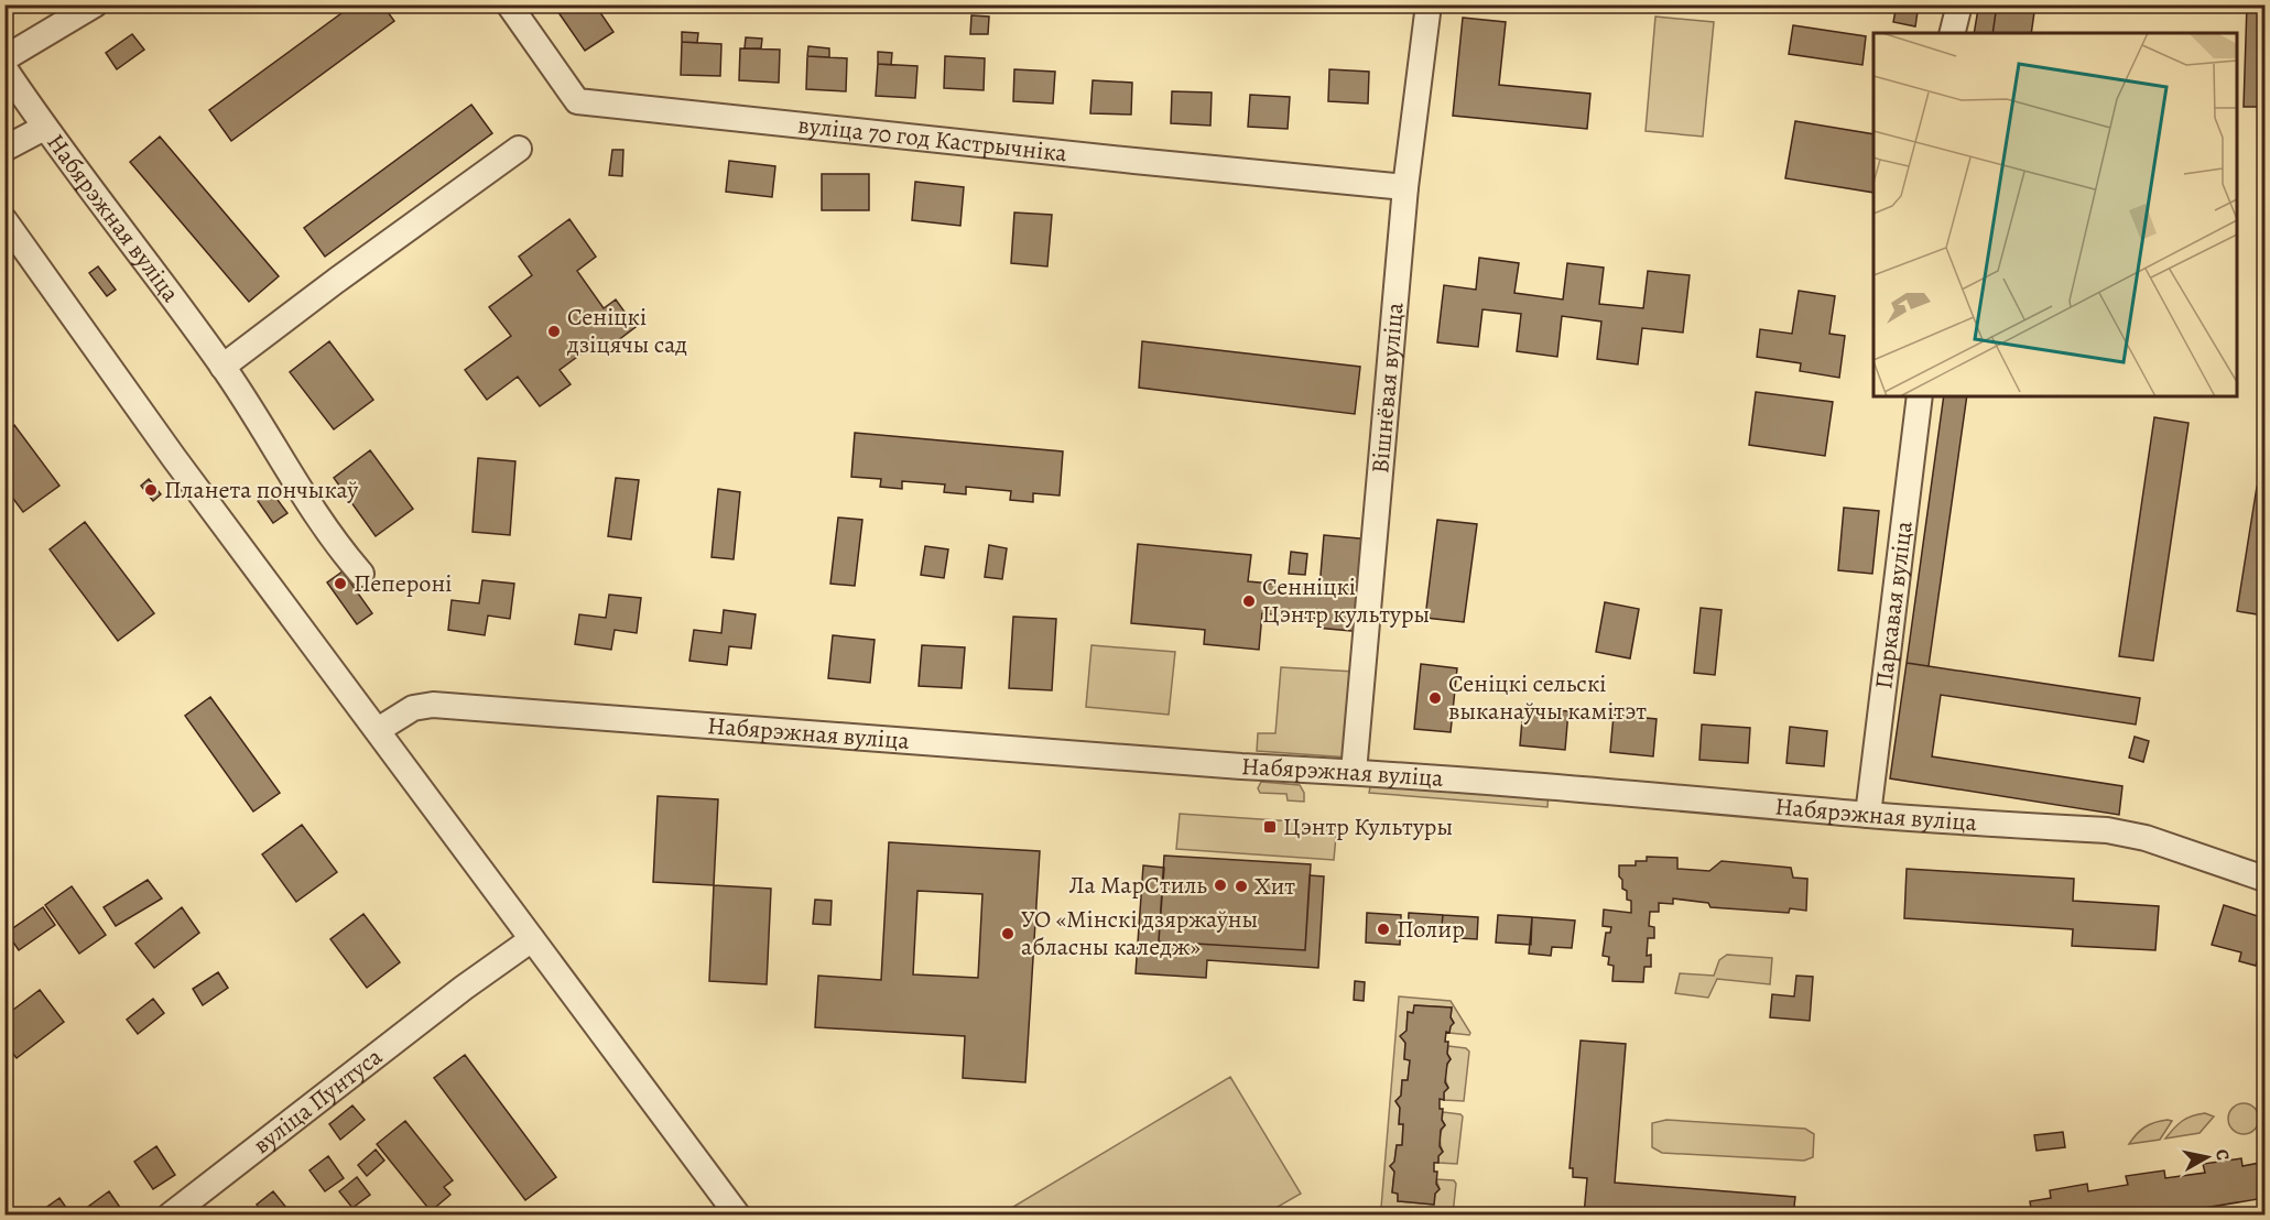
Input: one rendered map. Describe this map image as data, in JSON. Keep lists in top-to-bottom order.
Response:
{
  "streets": {
    "street": [
      "вуліца 70 год Кастрычніка",
      "Набярэжная вуліца",
      "Вішнёвая вуліца",
      "Паркавая вуліца",
      "вуліца Пунтуса"
    ]
  },
  "crossings": [
    ["вуліца 70 год Кастрычніка", "Вішнёвая вуліца"],
    ["Набярэжная вуліца", "Вішнёвая вуліца"],
    ["Набярэжная вуліца", "Паркавая вуліца"]
  ],
  "places": {
    "other": [
      "Сеніцкі дзіцячы сад",
      "Планета пончыкаў",
      "Пепероні",
      "Сенніцкі Цэнтр культуры",
      "Сеніцкі сельскі выканаўчы камітэт",
      "Ла МарСтиль",
      "Хит",
      "Полир",
      "УО «Мінскі дзяржаўны абласны каледж»"
    ],
    "transit": ["Цэнтр Культуры"]
  },
  "north": "right"
}
